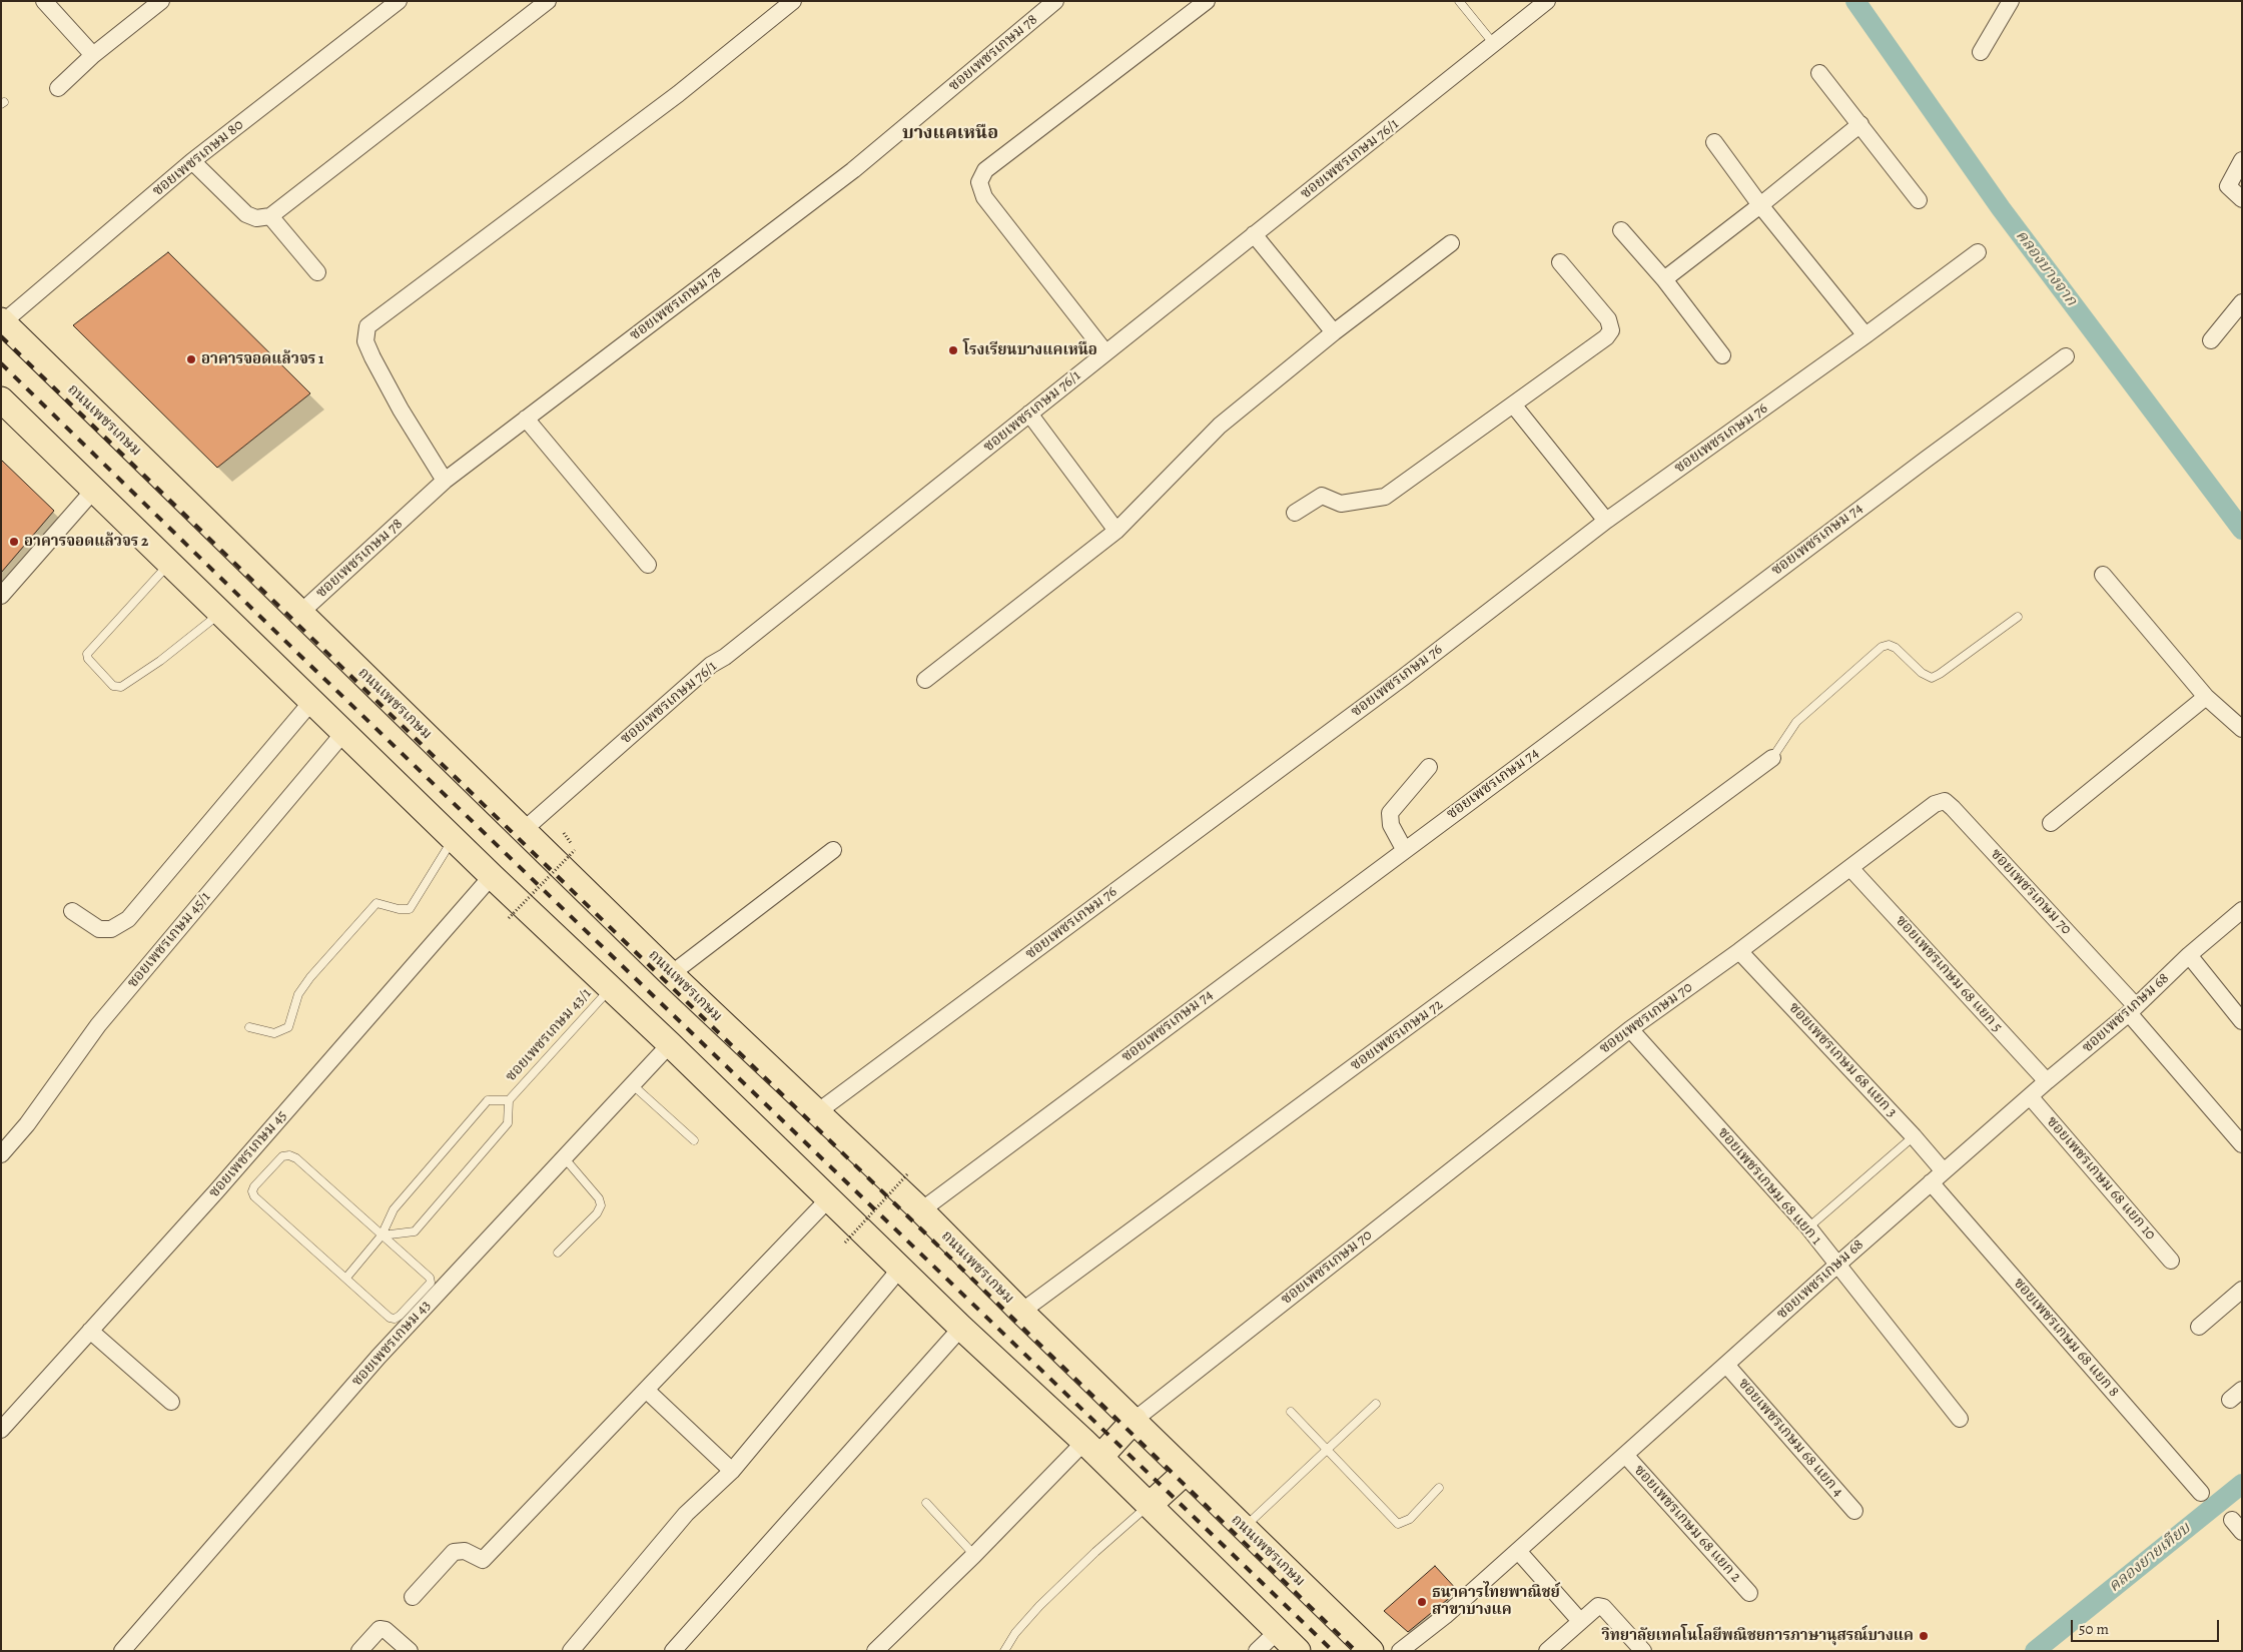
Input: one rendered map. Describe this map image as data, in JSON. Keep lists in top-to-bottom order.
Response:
{
  "streets": {
    "main road": ["ถนนเพชรเกษม"],
    "street": [
      "ซอยเพชรเกษม 78",
      "ซอยเพชรเกษม 80",
      "ซอยเพชรเกษม 76/1",
      "ซอยเพชรเกษม 76",
      "ซอยเพชรเกษม 74",
      "ซอยเพชรเกษม 70",
      "ซอยเพชรเกษม 45/1",
      "ซอยเพชรเกษม 68 แยก 5",
      "ซอยเพชรเกษม 68",
      "ซอยเพชรเกษม 72",
      "ซอยเพชรเกษม 68 แยก 3",
      "ซอยเพชรเกษม 45",
      "ซอยเพชรเกษม 68 แยก 10",
      "ซอยเพชรเกษม 68 แยก 1",
      "ซอยเพชรเกษม 68 แยก 8",
      "ซอยเพชรเกษม 43",
      "ซอยเพชรเกษม 68 แยก 4",
      "ซอยเพชรเกษม 68 แยก 2"
    ],
    "lane": ["ซอยเพชรเกษม 43/1"]
  },
  "crossings": [
    ["ซอยเพชรเกษม 78", "ถนนเพชรเกษม"],
    ["ซอยเพชรเกษม 80", "ถนนเพชรเกษม"],
    ["ซอยเพชรเกษม 76/1", "ถนนเพชรเกษม"],
    ["ถนนเพชรเกษม", "ซอยเพชรเกษม 76"],
    ["ถนนเพชรเกษม", "ซอยเพชรเกษม 74"],
    ["ถนนเพชรเกษม", "ซอยเพชรเกษม 70"],
    ["ถนนเพชรเกษม", "ซอยเพชรเกษม 72"],
    ["ซอยเพชรเกษม 70", "ซอยเพชรเกษม 68 แยก 5"],
    ["ซอยเพชรเกษม 70", "ซอยเพชรเกษม 68"],
    ["ซอยเพชรเกษม 70", "ซอยเพชรเกษม 68 แยก 3"],
    ["ซอยเพชรเกษม 70", "ซอยเพชรเกษม 68 แยก 1"],
    ["ซอยเพชรเกษม 68 แยก 5", "ซอยเพชรเกษม 68"],
    ["ซอยเพชรเกษม 68", "ซอยเพชรเกษม 68 แยก 3"],
    ["ซอยเพชรเกษม 68", "ซอยเพชรเกษม 68 แยก 10"],
    ["ซอยเพชรเกษม 68", "ซอยเพชรเกษม 68 แยก 1"],
    ["ซอยเพชรเกษม 68", "ซอยเพชรเกษม 68 แยก 8"],
    ["ซอยเพชรเกษม 68", "ซอยเพชรเกษม 68 แยก 4"],
    ["ซอยเพชรเกษม 68", "ซอยเพชรเกษม 68 แยก 2"]
  ],
  "districts": ["บางแคเหนือ"],
  "water": ["คลองบางจาก", "คลองยายเทียบ"],
  "places": [
    "โรงเรียนบางแคเหนือ",
    "อาคารจอดแล้วจร 1",
    "อาคารจอดแล้วจร 2",
    "ธนาคารไทยพาณิชย์ สาขาบางแค",
    "วิทยาลัยเทคโนโลยีพณิชยการภาษานุสรณ์บางแค"
  ],
  "scale_bar": "50 m"
}
